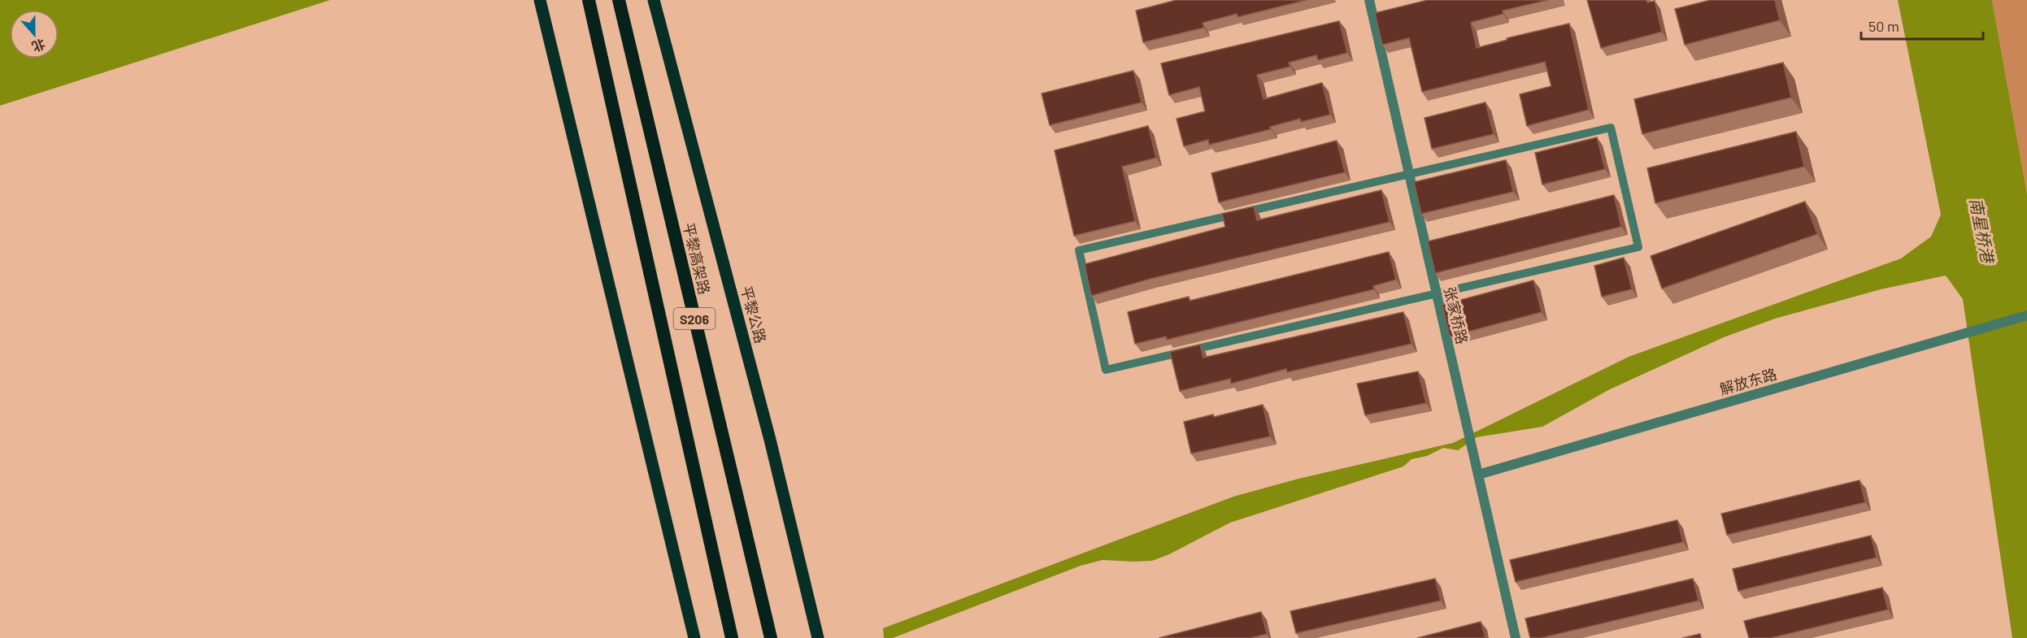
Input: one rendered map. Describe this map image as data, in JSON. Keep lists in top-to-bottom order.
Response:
{
  "streets": {
    "highway": ["平黎高架路", "S206"],
    "main road": ["平黎公路"],
    "street": ["张家桥路", "解放东路"]
  },
  "crossings": [
    ["张家桥路", "解放东路"]
  ],
  "water": ["南星桥港"],
  "scale_bar": "50 m",
  "north": "bottom"
}
